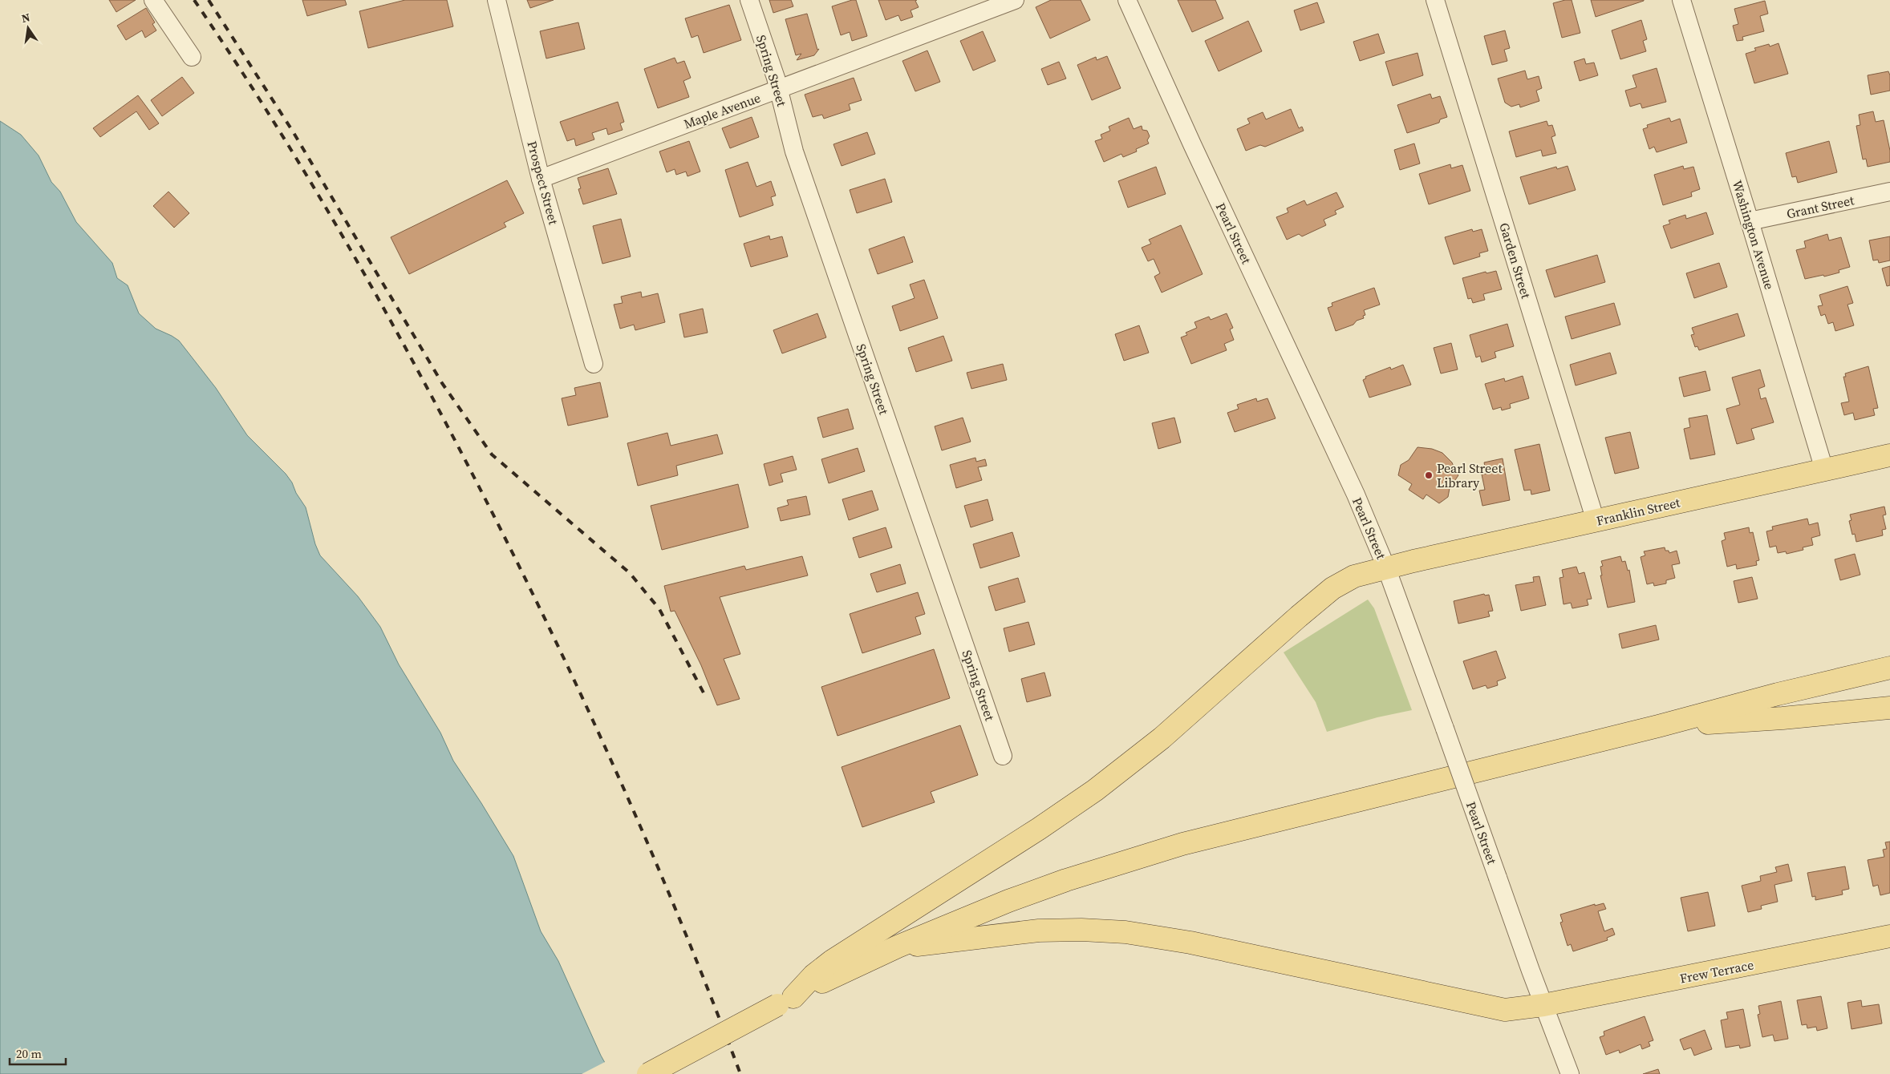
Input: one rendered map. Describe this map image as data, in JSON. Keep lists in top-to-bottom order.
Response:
{
  "streets": {
    "main road": ["Franklin Street", "Frew Terrace"],
    "street": [
      "Spring Street",
      "Maple Avenue",
      "Prospect Street",
      "Grant Street",
      "Pearl Street",
      "Washington Avenue",
      "Garden Street"
    ]
  },
  "crossings": [
    ["Spring Street", "Maple Avenue"],
    ["Maple Avenue", "Prospect Street"],
    ["Grant Street", "Washington Avenue"],
    ["Pearl Street", "Franklin Street"],
    ["Pearl Street", "Frew Terrace"],
    ["Washington Avenue", "Franklin Street"],
    ["Garden Street", "Franklin Street"]
  ],
  "places": ["Pearl Street Library"],
  "scale_bar": "20 m",
  "north": "top"
}
